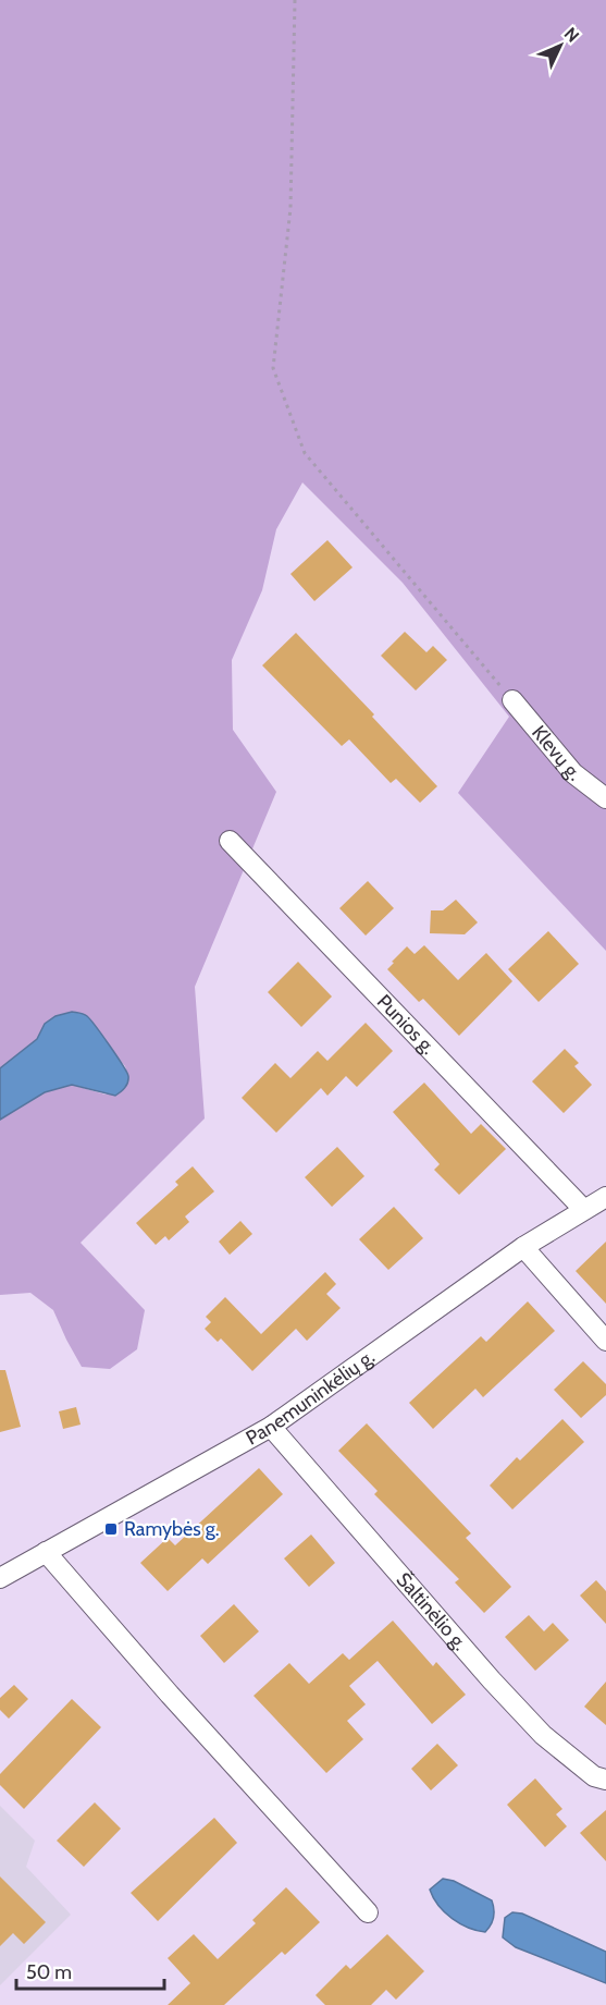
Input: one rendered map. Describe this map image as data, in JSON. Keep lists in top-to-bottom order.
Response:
{
  "streets": {
    "street": [
      "Klevų g.",
      "Punios g.",
      "Panemuninkėlių g.",
      "Šaltinėlio g."
    ]
  },
  "crossings": [
    ["Punios g.", "Panemuninkėlių g."],
    ["Panemuninkėlių g.", "Šaltinėlio g."]
  ],
  "places": {
    "transit": ["Ramybės g."]
  },
  "scale_bar": "50 m",
  "north": "top right"
}
